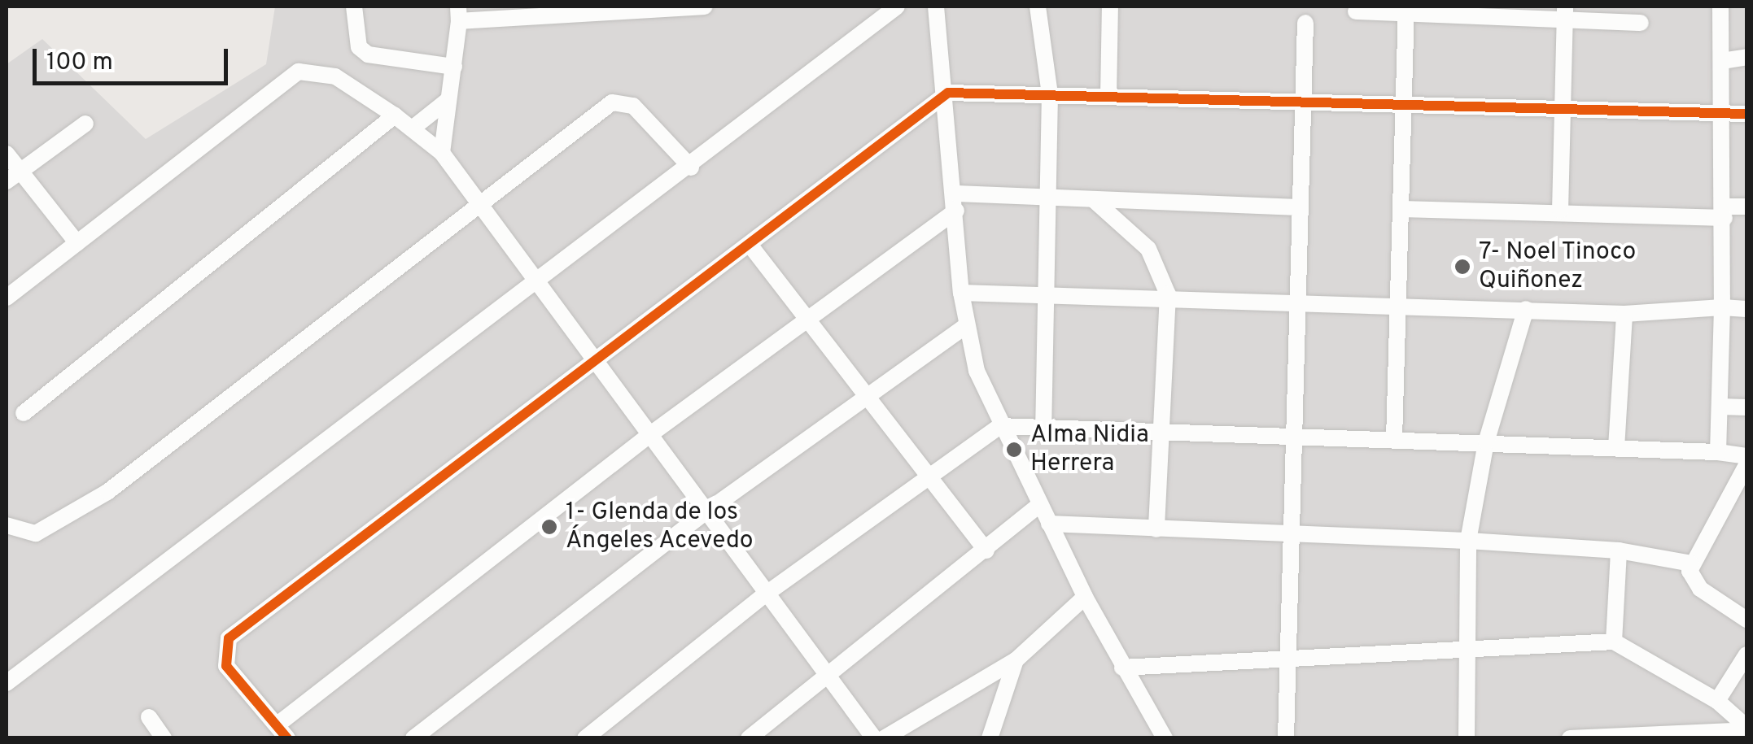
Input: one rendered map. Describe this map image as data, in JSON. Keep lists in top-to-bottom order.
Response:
{
  "places": ["7- Noel Tinoco Quiñonez", "Alma Nidia Herrera", "1- Glenda de los Ángeles Acevedo"],
  "scale_bar": "100 m"
}
